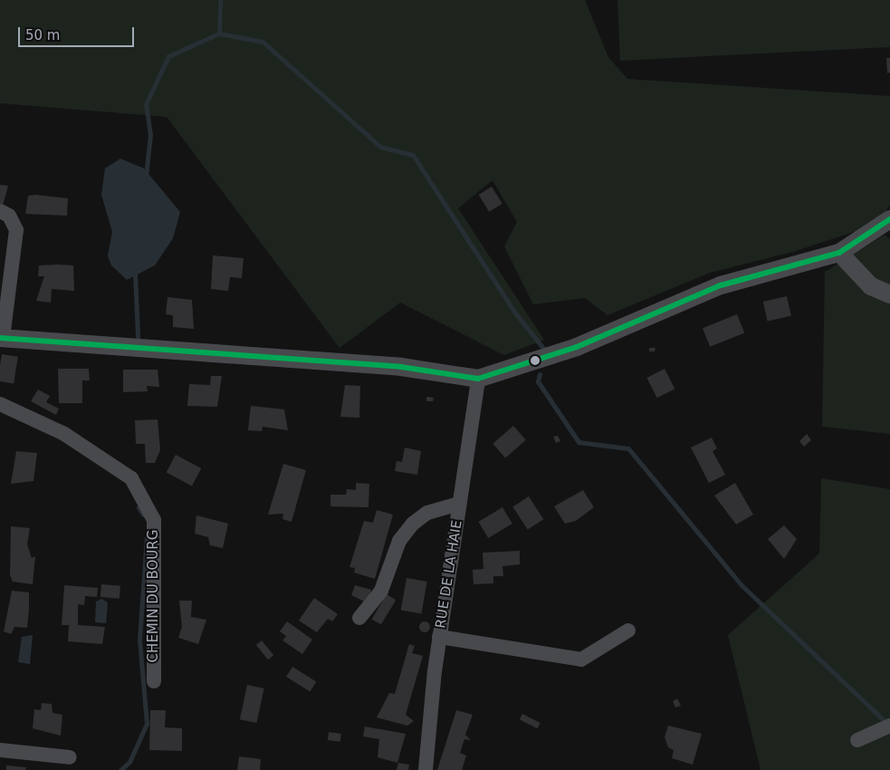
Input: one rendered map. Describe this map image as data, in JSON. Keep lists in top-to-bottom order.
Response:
{
  "streets": {
    "street": ["RUE DE LA HAIE", "CHEMIN DU BOURG"]
  },
  "scale_bar": "50 m"
}
